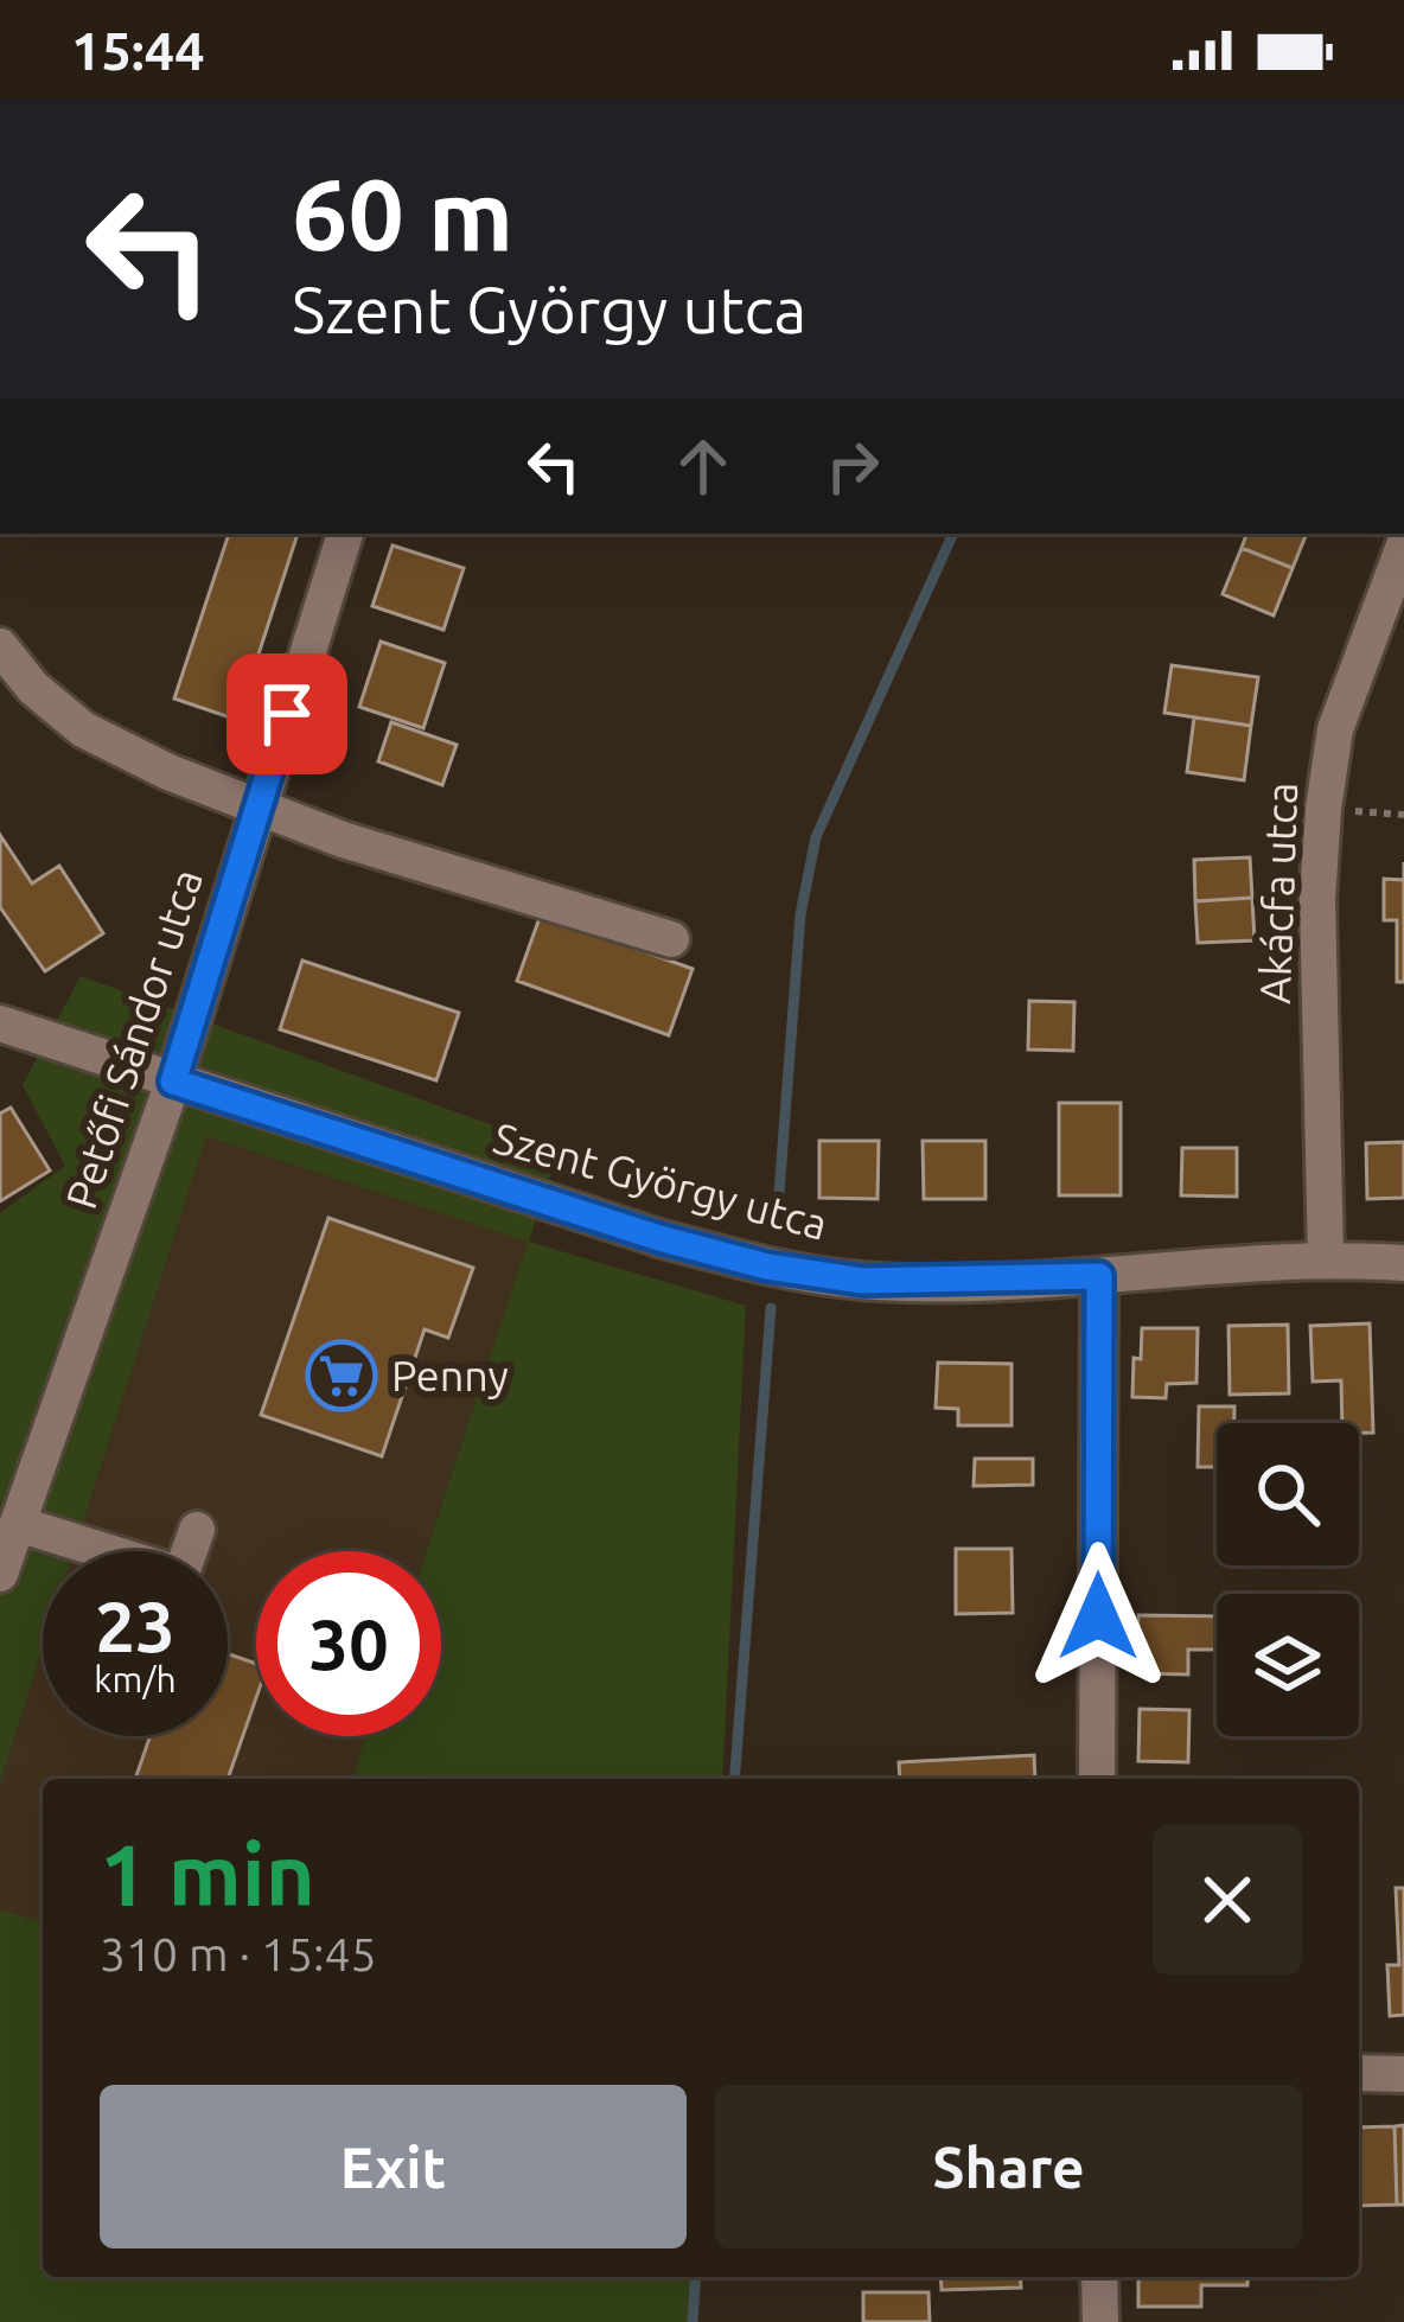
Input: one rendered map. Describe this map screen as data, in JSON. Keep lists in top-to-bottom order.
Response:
{
  "streets": {
    "street": ["Akácfa utca", "Petőfi Sándor utca", "Szent György utca"]
  },
  "crossings": [
    ["Akácfa utca", "Szent György utca"],
    ["Petőfi Sándor utca", "Szent György utca"]
  ],
  "places": {
    "supermarket": ["Penny"]
  },
  "page": {
    "status": "15:44",
    "turn": ["60 m", "Szent György utca"],
    "speed": "23 km/h",
    "limit": "30",
    "heading": ["1 min", "310 m · 15:45"],
    "buttons": ["Exit", "Share"]
  }
}
